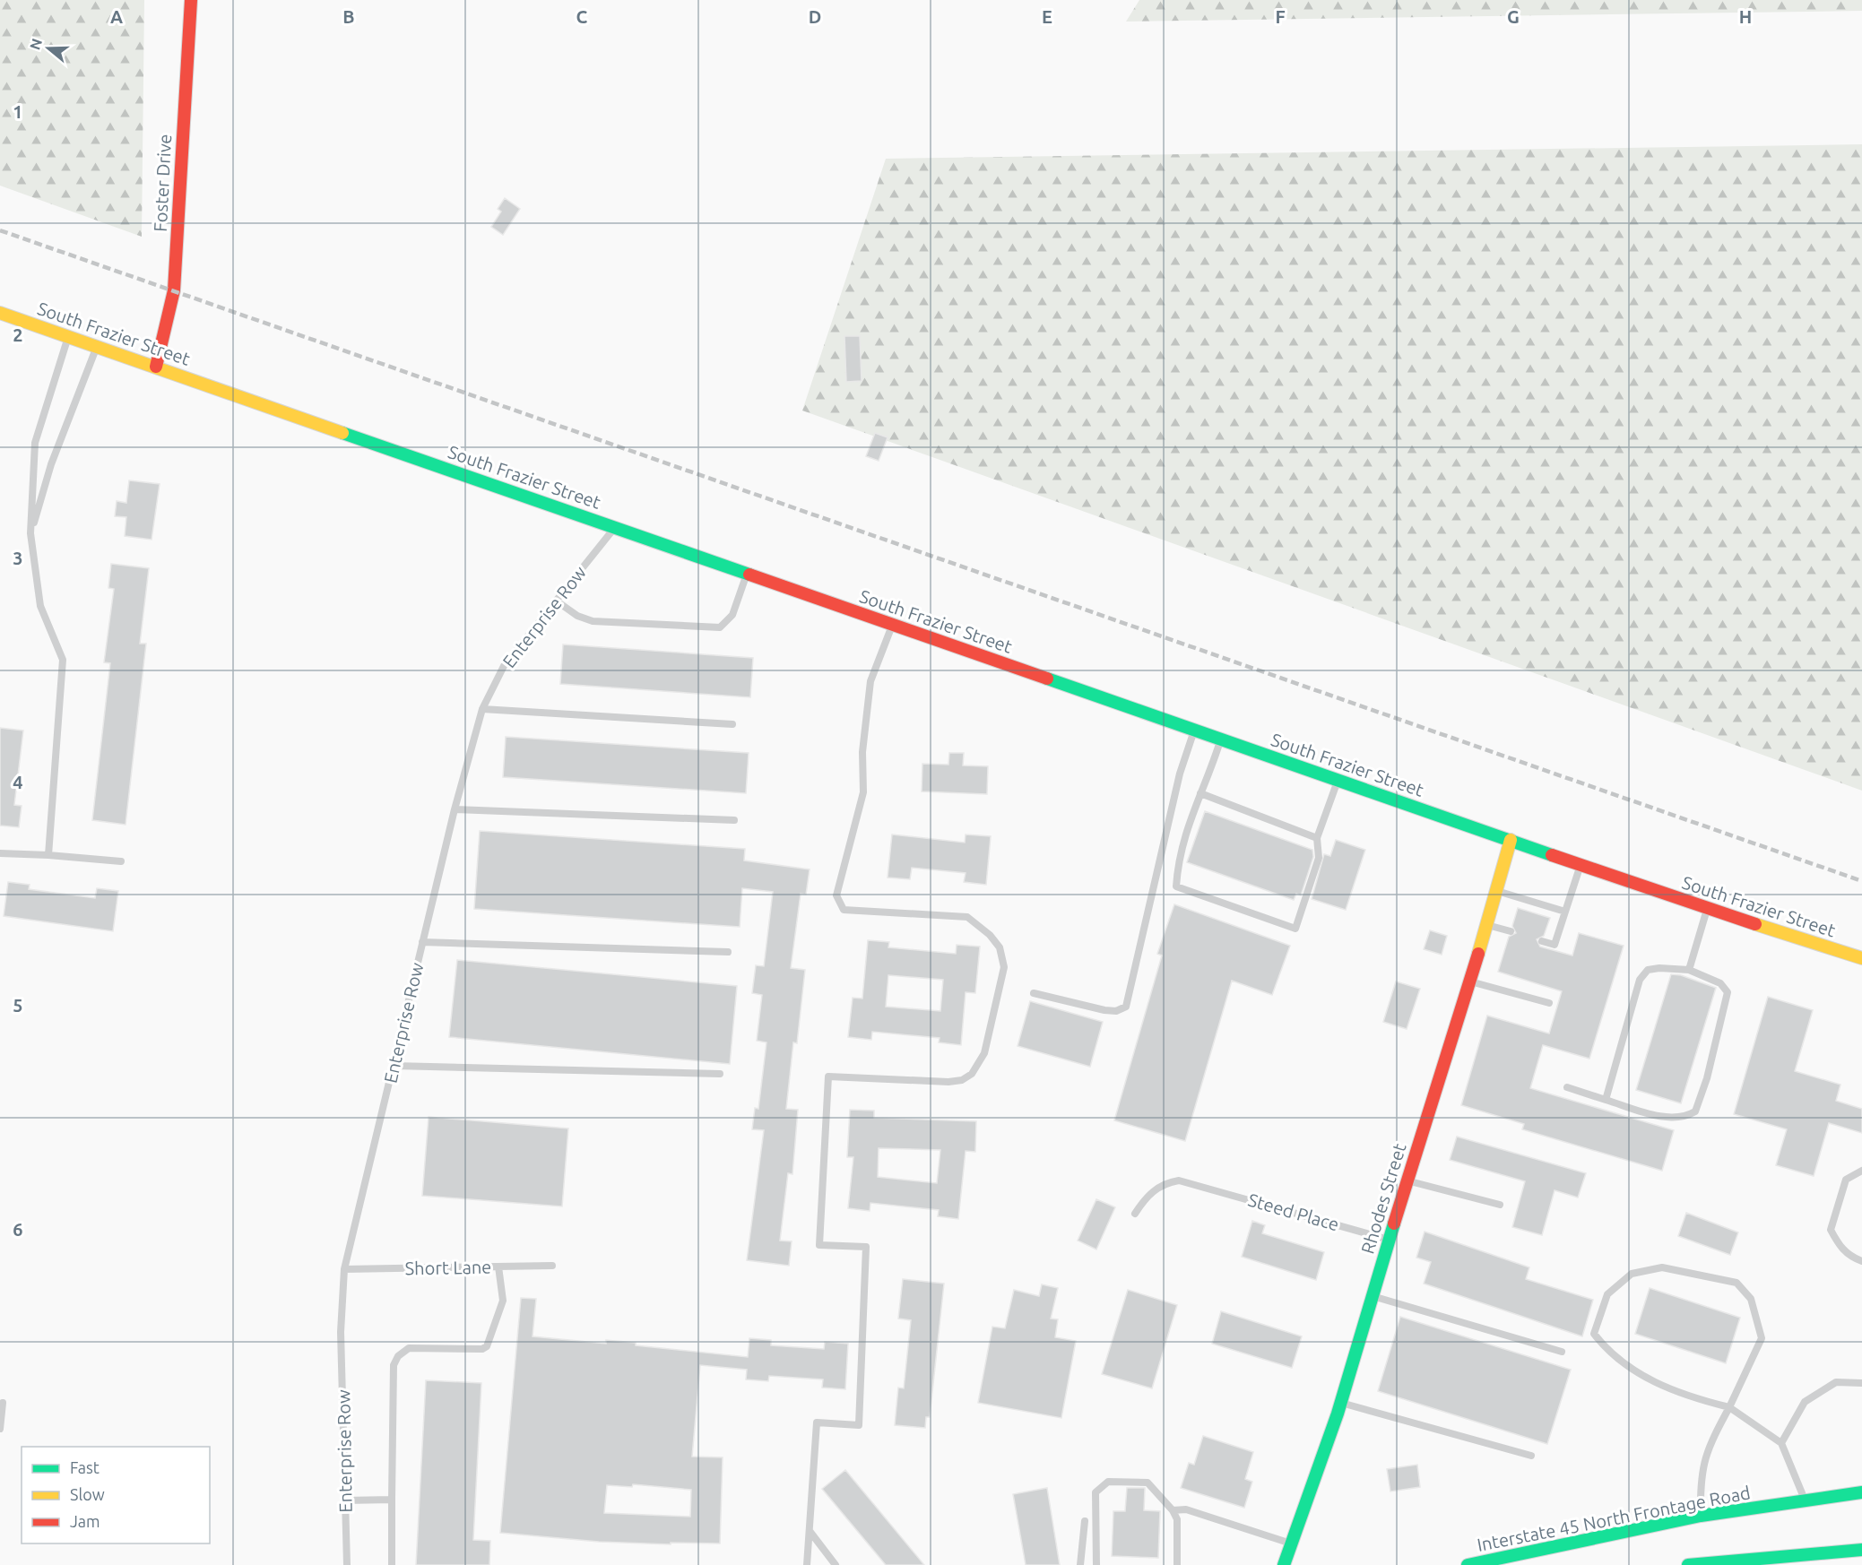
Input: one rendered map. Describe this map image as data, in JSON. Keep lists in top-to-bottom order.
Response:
{
  "streets": {
    "main road": [
      "Foster Drive",
      "South Frazier Street",
      "Rhodes Street",
      "Interstate 45 North Frontage Road"
    ],
    "lane": ["Enterprise Row", "Steed Place", "Short Lane"]
  },
  "crossings": [
    ["Foster Drive", "South Frazier Street"],
    ["South Frazier Street", "Enterprise Row"],
    ["South Frazier Street", "Rhodes Street"],
    ["Enterprise Row", "Short Lane"],
    ["Rhodes Street", "Steed Place"]
  ],
  "legend": ["Fast", "Slow", "Jam"],
  "north": "left",
  "grid": {
    "columns": [
      "A",
      "B",
      "C",
      "D",
      "E",
      "F",
      "G",
      "H"
    ],
    "rows": [
      "1",
      "2",
      "3",
      "4",
      "5",
      "6"
    ]
  }
}
